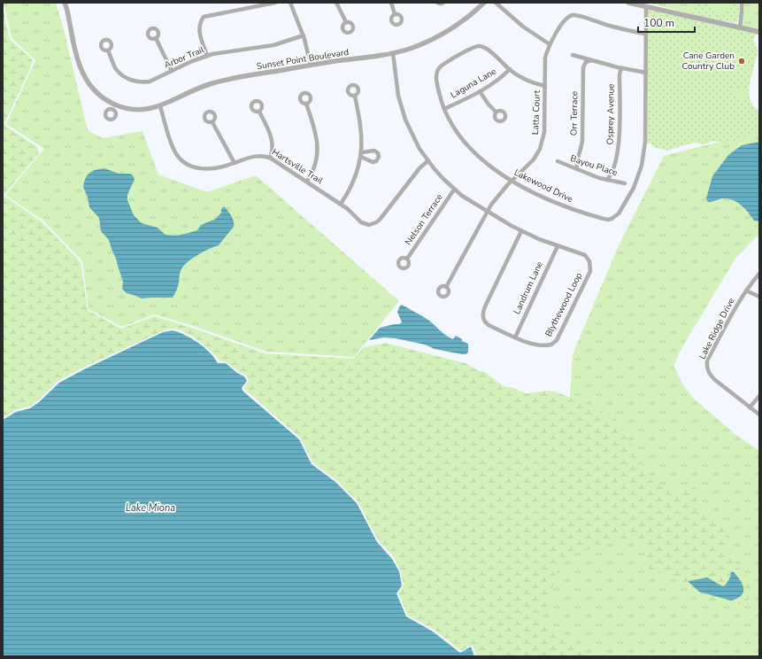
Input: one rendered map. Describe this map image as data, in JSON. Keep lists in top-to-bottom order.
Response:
{
  "streets": {
    "street": [
      "Arbor Trail",
      "Sunset Point Boulevard",
      "Laguna Lane",
      "Latta Court",
      "Orr Terrace",
      "Osprey Avenue",
      "Bayou Place",
      "Hartsville Trail",
      "Lakewood Drive",
      "Nelson Terrace",
      "Landrum Lane",
      "Blythewood Loop",
      "Lake Ridge Drive"
    ]
  },
  "crossings": [
    ["Sunset Point Boulevard", "Hartsville Trail"],
    ["Sunset Point Boulevard", "Blythewood Loop"],
    ["Laguna Lane", "Lakewood Drive"],
    ["Latta Court", "Lakewood Drive"],
    ["Latta Court", "Blythewood Loop"],
    ["Orr Terrace", "Bayou Place"],
    ["Osprey Avenue", "Bayou Place"],
    ["Hartsville Trail", "Blythewood Loop"],
    ["Nelson Terrace", "Blythewood Loop"],
    ["Landrum Lane", "Blythewood Loop"]
  ],
  "water": ["Lake Miona"],
  "places": ["Cane Garden Country Club"],
  "scale_bar": "100 m"
}
